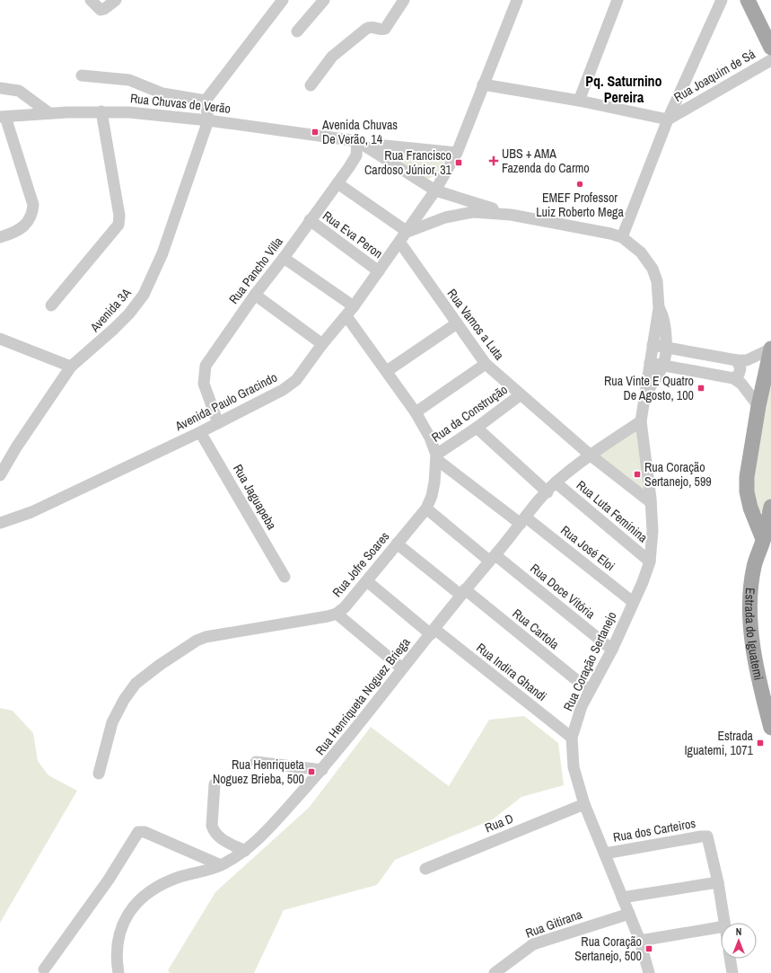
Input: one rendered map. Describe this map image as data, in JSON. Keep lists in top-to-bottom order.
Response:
{
  "streets": {
    "main road": ["Estrada do Iguatemi"],
    "street": [
      "Rua Joaquim de Sá",
      "Rua Chuvas de Verão",
      "Rua Eva Peron",
      "Rua Pancho Villa",
      "Avenida 3A",
      "Rua Vamos a Luta",
      "Avenida Paulo Gracindo",
      "Rua da Construção",
      "Rua Jaguapeba",
      "Rua Luta Feminina",
      "Rua José Eloi",
      "Rua Jofre Soares",
      "Rua Doce Vitória",
      "Rua Cartola",
      "Rua Coração Sertanejo",
      "Rua Indira Ghandi",
      "Rua Henriqueta Noguez Briega",
      "Rua D",
      "Rua dos Carteiros",
      "Rua Gitirana"
    ]
  },
  "crossings": [
    ["Rua Joaquim de Sá", "Avenida Paulo Gracindo"],
    ["Rua Chuvas de Verão", "Rua Pancho Villa"],
    ["Rua Chuvas de Verão", "Avenida 3A"],
    ["Rua Eva Peron", "Rua Pancho Villa"],
    ["Rua Eva Peron", "Avenida Paulo Gracindo"],
    ["Rua Pancho Villa", "Avenida Paulo Gracindo"],
    ["Rua Vamos a Luta", "Avenida Paulo Gracindo"],
    ["Rua Vamos a Luta", "Rua da Construção"],
    ["Rua Vamos a Luta", "Rua Coração Sertanejo"],
    ["Rua Vamos a Luta", "Rua Henriqueta Noguez Briega"],
    ["Avenida Paulo Gracindo", "Rua Jaguapeba"],
    ["Avenida Paulo Gracindo", "Rua Jofre Soares"],
    ["Avenida Paulo Gracindo", "Rua Coração Sertanejo"],
    ["Rua da Construção", "Rua José Eloi"],
    ["Rua da Construção", "Rua Jofre Soares"],
    ["Rua Luta Feminina", "Rua Coração Sertanejo"],
    ["Rua Luta Feminina", "Rua Henriqueta Noguez Briega"],
    ["Rua José Eloi", "Rua Jofre Soares"],
    ["Rua José Eloi", "Rua Coração Sertanejo"],
    ["Rua José Eloi", "Rua Henriqueta Noguez Briega"],
    ["Rua Jofre Soares", "Rua Doce Vitória"],
    ["Rua Jofre Soares", "Rua Cartola"],
    ["Rua Jofre Soares", "Rua Indira Ghandi"],
    ["Rua Doce Vitória", "Rua Coração Sertanejo"],
    ["Rua Doce Vitória", "Rua Henriqueta Noguez Briega"],
    ["Rua Cartola", "Rua Coração Sertanejo"],
    ["Rua Cartola", "Rua Henriqueta Noguez Briega"],
    ["Rua Coração Sertanejo", "Rua Indira Ghandi"],
    ["Rua Coração Sertanejo", "Rua Henriqueta Noguez Briega"],
    ["Rua Coração Sertanejo", "Rua D"],
    ["Rua Coração Sertanejo", "Rua dos Carteiros"],
    ["Rua Coração Sertanejo", "Rua Gitirana"],
    ["Rua Indira Ghandi", "Rua Henriqueta Noguez Briega"]
  ],
  "districts": ["Pq. Saturnino Pereira"],
  "places": {
    "transit": [
      "Avenida Chuvas De Verão, 14",
      "Rua Francisco Cardoso Júnior, 31",
      "Rua Vinte E Quatro De Agosto, 100",
      "Rua Coração Sertanejo, 599",
      "Estrada Iguatemi, 1071",
      "Rua Henriqueta Noguez Brieba, 500",
      "Rua Coração Sertanejo, 500"
    ],
    "health": ["UBS + AMA Fazenda do Carmo"],
    "other": ["EMEF Professor Luiz Roberto Mega"]
  },
  "north": "top"
}
